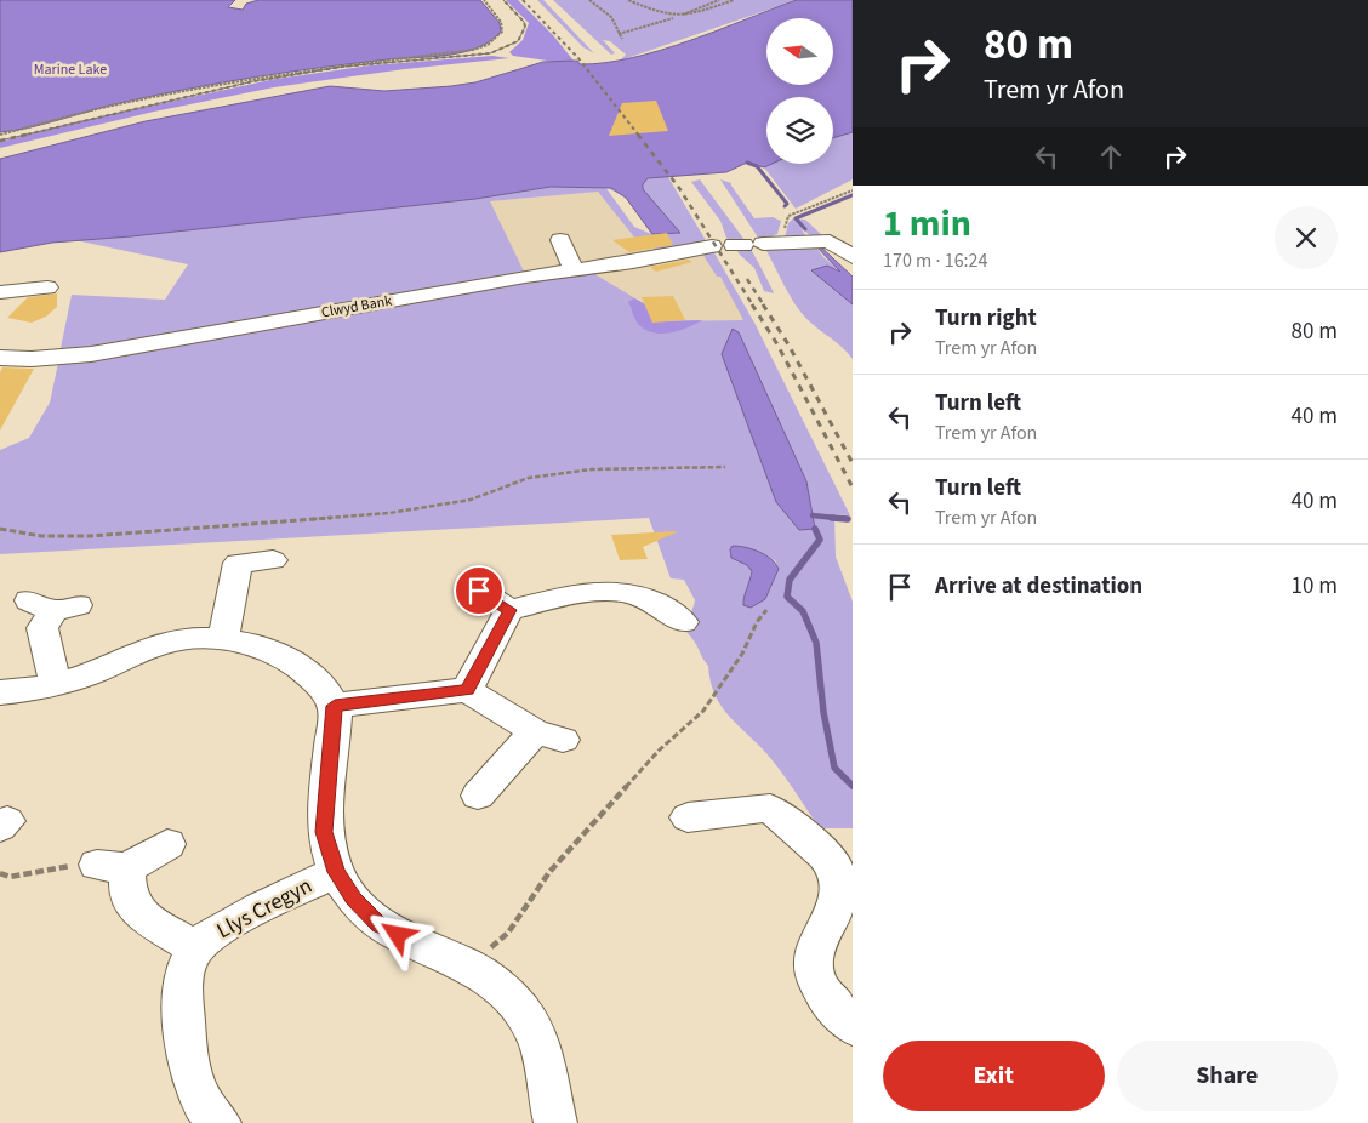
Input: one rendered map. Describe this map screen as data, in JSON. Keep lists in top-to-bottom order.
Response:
{
  "streets": {
    "street": ["Clwyd Bank", "Llys Cregyn"]
  },
  "parks": ["Marine Lake"],
  "north": "left",
  "page": {
    "turn": ["80 m", "Trem yr Afon"],
    "heading": ["1 min", "170 m · 16:24"],
    "list": [
      {
        "name": "Turn right",
        "note": "Trem yr Afon",
        "value": "80 m"
      },
      {
        "name": "Turn left",
        "note": "Trem yr Afon",
        "value": "40 m"
      },
      {
        "name": "Turn left",
        "note": "Trem yr Afon",
        "value": "40 m"
      },
      {
        "name": "Arrive at destination",
        "value": "10 m"
      }
    ],
    "buttons": ["Exit", "Share"]
  }
}
